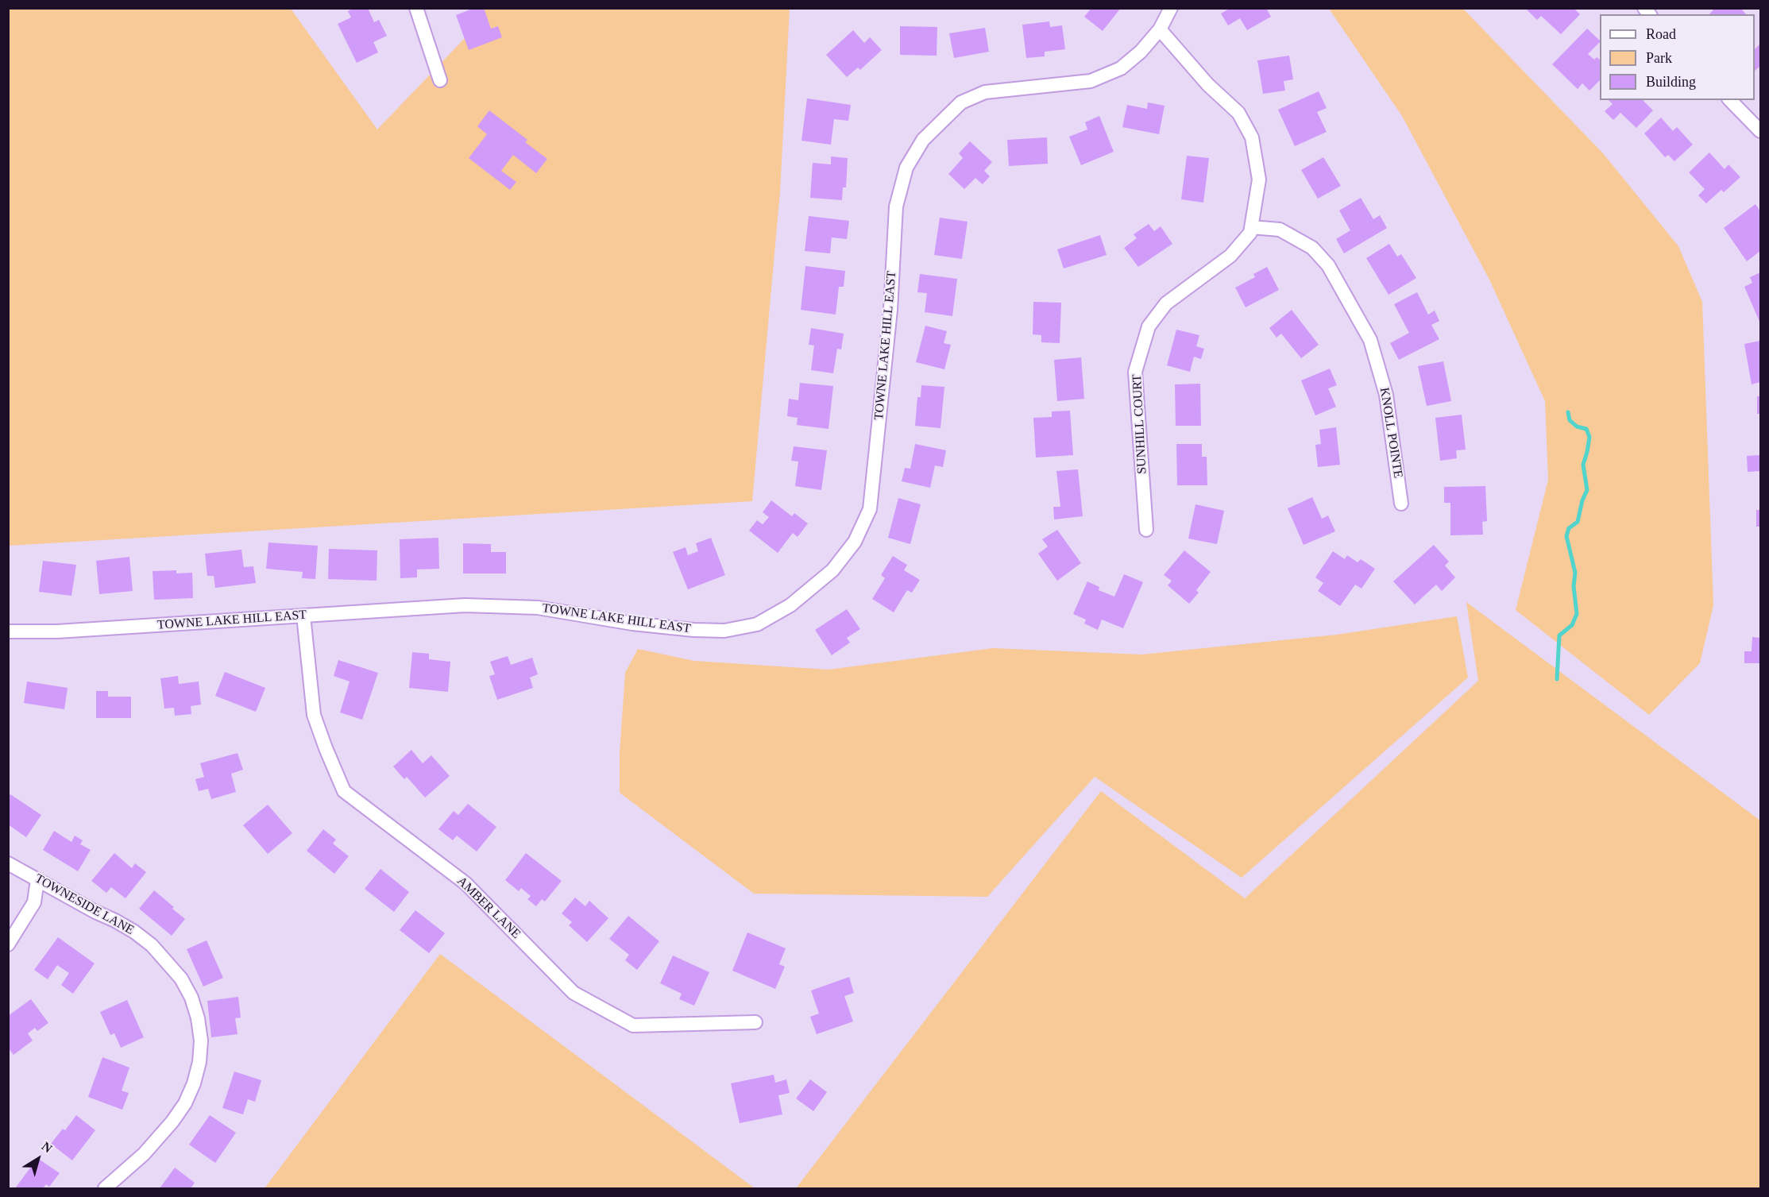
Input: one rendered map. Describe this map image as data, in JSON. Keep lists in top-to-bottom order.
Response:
{
  "streets": {
    "street": [
      "TOWNE LAKE HILL EAST",
      "SUNHILL COURT",
      "KNOLL POINTE",
      "TOWNESIDE LANE",
      "AMBER LANE"
    ]
  },
  "crossings": [
    ["TOWNE LAKE HILL EAST", "SUNHILL COURT"],
    ["TOWNE LAKE HILL EAST", "AMBER LANE"],
    ["SUNHILL COURT", "KNOLL POINTE"]
  ],
  "legend": ["Road", "Park", "Building"],
  "north": "top right"
}
